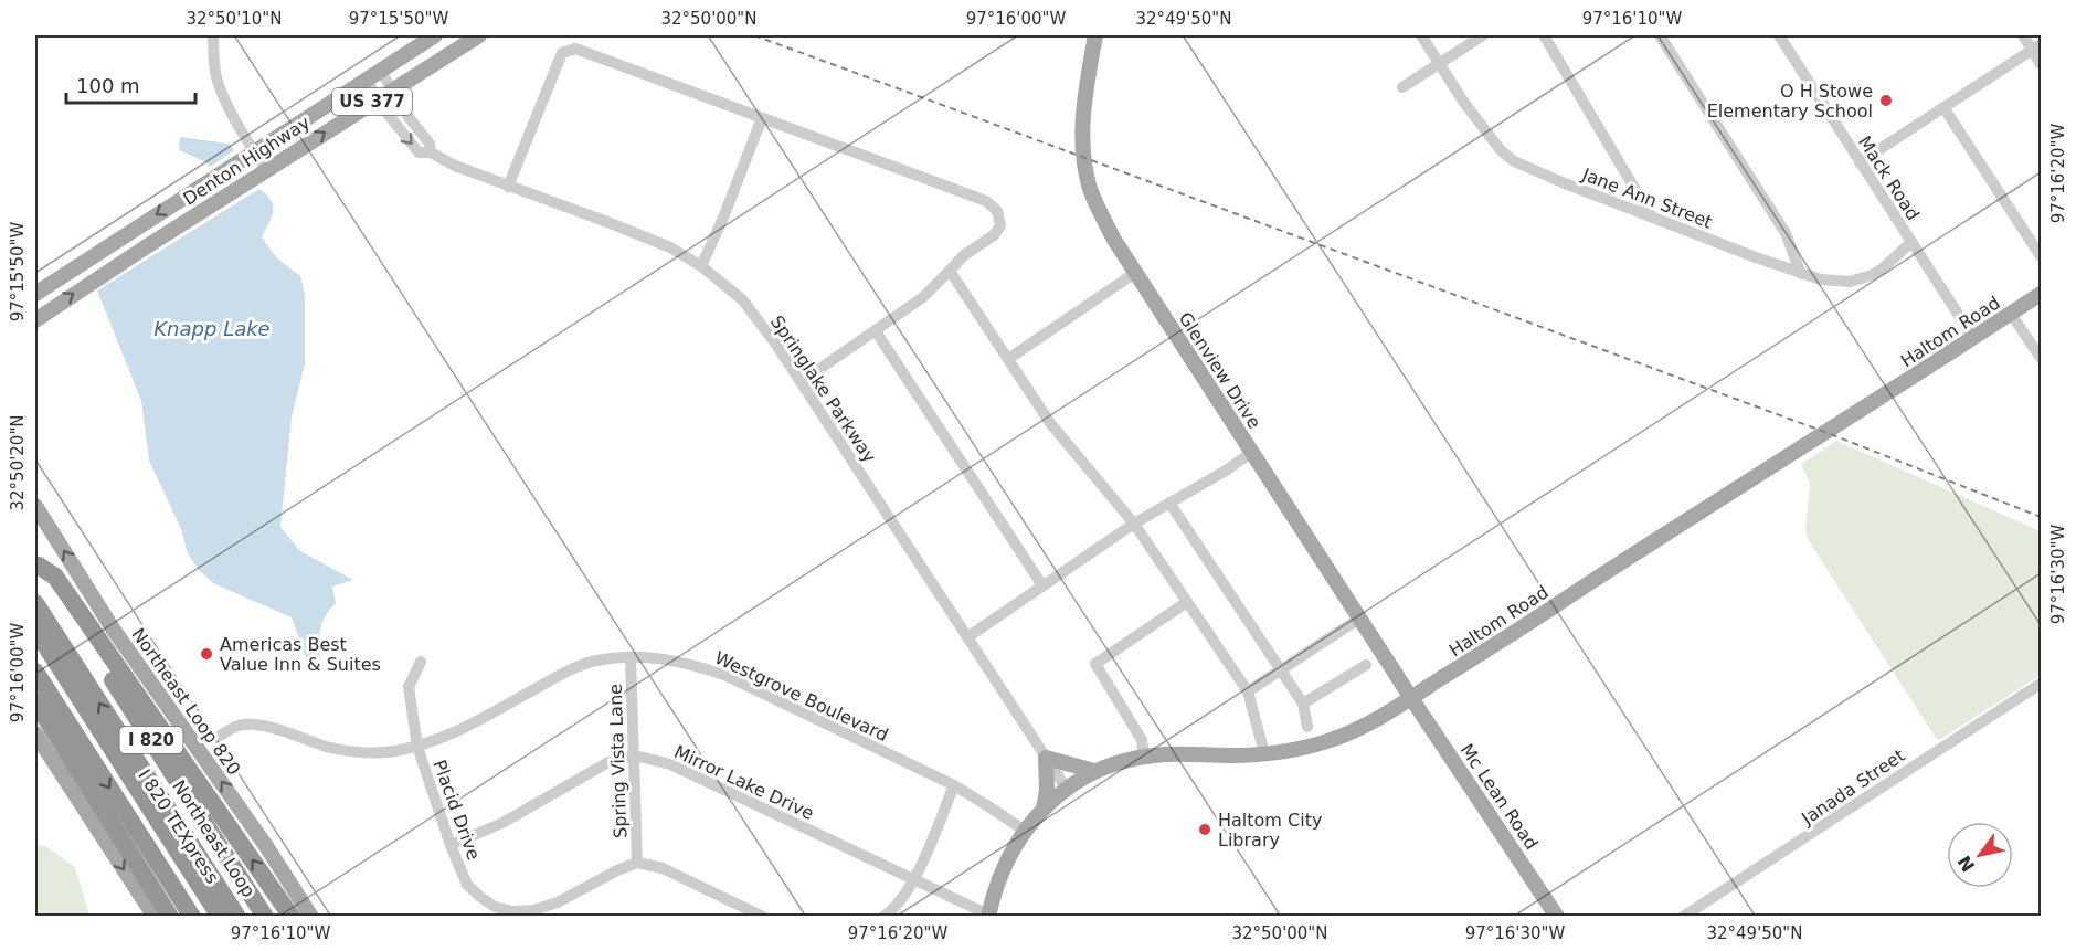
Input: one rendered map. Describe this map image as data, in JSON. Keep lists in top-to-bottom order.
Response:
{
  "streets": {
    "highway": ["I 820", "I 820 TEXpress", "Northeast Loop"],
    "main road": [
      "US 377",
      "Denton Highway",
      "Haltom Road",
      "Glenview Drive",
      "Northeast Loop 820",
      "Mc Lean Road"
    ],
    "street": [
      "Mack Road",
      "Jane Ann Street",
      "Springlake Parkway",
      "Westgrove Boulevard",
      "Spring Vista Lane",
      "Mirror Lake Drive",
      "Janada Street",
      "Placid Drive"
    ]
  },
  "crossings": [
    ["Denton Highway", "Springlake Parkway"],
    ["Mack Road", "Jane Ann Street"],
    ["Mack Road", "Haltom Road"],
    ["Haltom Road", "Glenview Drive"],
    ["Haltom Road", "Springlake Parkway"],
    ["Haltom Road", "Westgrove Boulevard"],
    ["Haltom Road", "Mirror Lake Drive"],
    ["Haltom Road", "Mc Lean Road"],
    ["Glenview Drive", "Mc Lean Road"],
    ["Westgrove Boulevard", "Spring Vista Lane"],
    ["Westgrove Boulevard", "Placid Drive"],
    ["Spring Vista Lane", "Mirror Lake Drive"],
    ["Spring Vista Lane", "Placid Drive"]
  ],
  "water": ["Knapp Lake"],
  "places": ["O H Stowe Elementary School", "Americas Best Value Inn & Suites", "Haltom City Library"],
  "scale_bar": "100 m",
  "north": "bottom left",
  "coordinates": [
    "32°50'10\"N",
    "97°15'50\"W",
    "32°50'00\"N",
    "97°16'00\"W",
    "32°49'50\"N",
    "97°16'10\"W",
    "97°16'20\"W",
    "32°50'20\"N",
    "97°16'30\"W"
  ]
}
